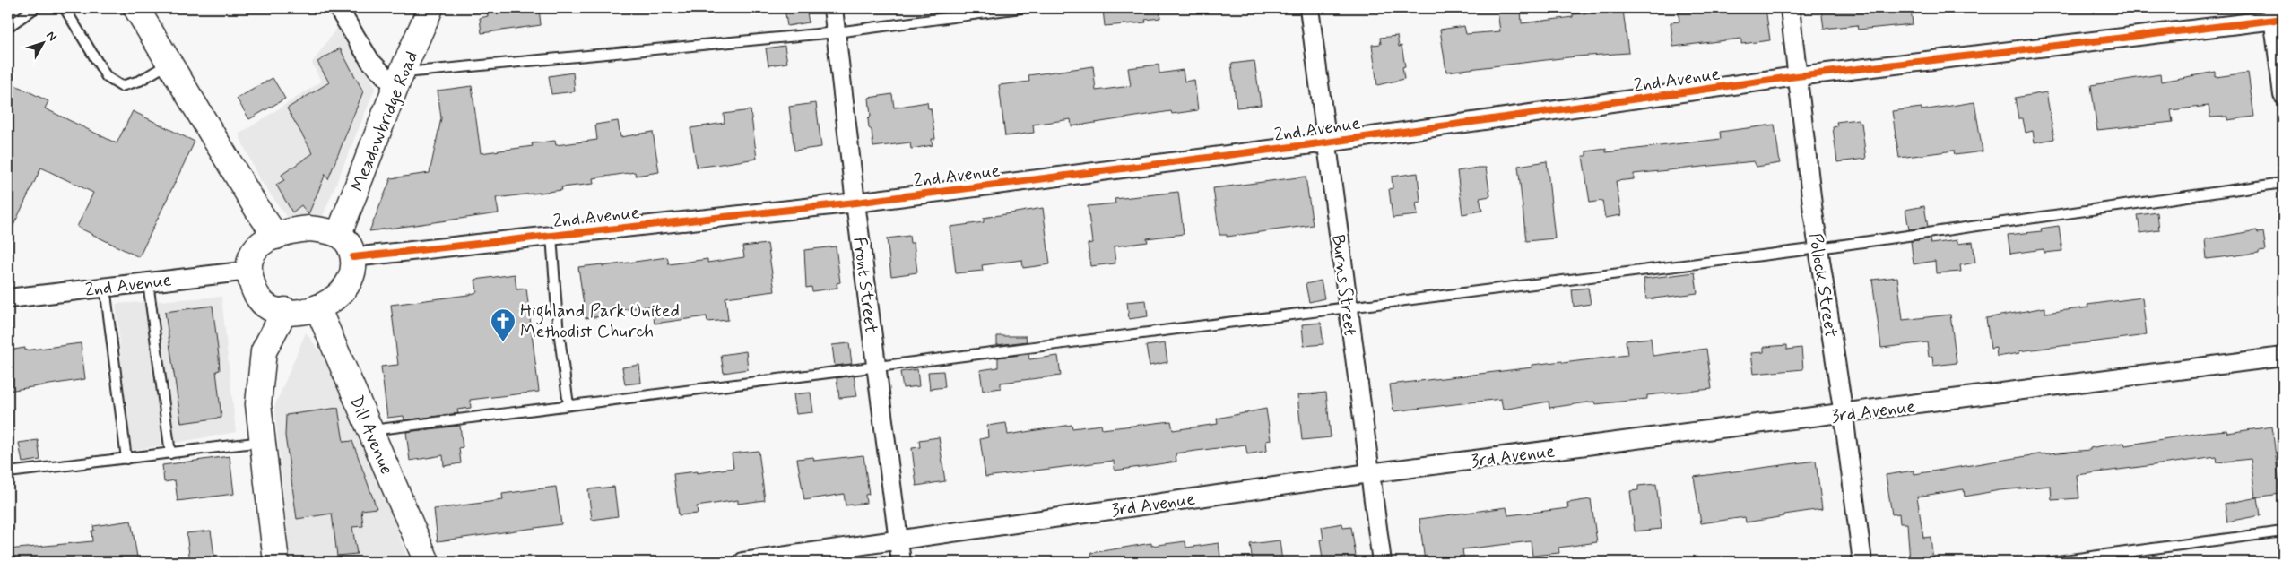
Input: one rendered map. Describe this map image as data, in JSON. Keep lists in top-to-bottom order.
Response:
{
  "streets": {
    "main road": ["Meadowbridge Road", "Dill Avenue"],
    "street": [
      "2nd Avenue",
      "Front Street",
      "Burns Street",
      "Pollock Street",
      "3rd Avenue"
    ]
  },
  "crossings": [
    ["2nd Avenue", "Meadowbridge Road"],
    ["2nd Avenue", "Front Street"],
    ["2nd Avenue", "Burns Street"],
    ["2nd Avenue", "Pollock Street"],
    ["2nd Avenue", "Dill Avenue"],
    ["Meadowbridge Road", "Dill Avenue"],
    ["Front Street", "3rd Avenue"],
    ["Burns Street", "3rd Avenue"],
    ["Pollock Street", "3rd Avenue"]
  ],
  "places": {
    "church": ["Highland Park United Methodist Church"]
  },
  "north": "top right"
}
